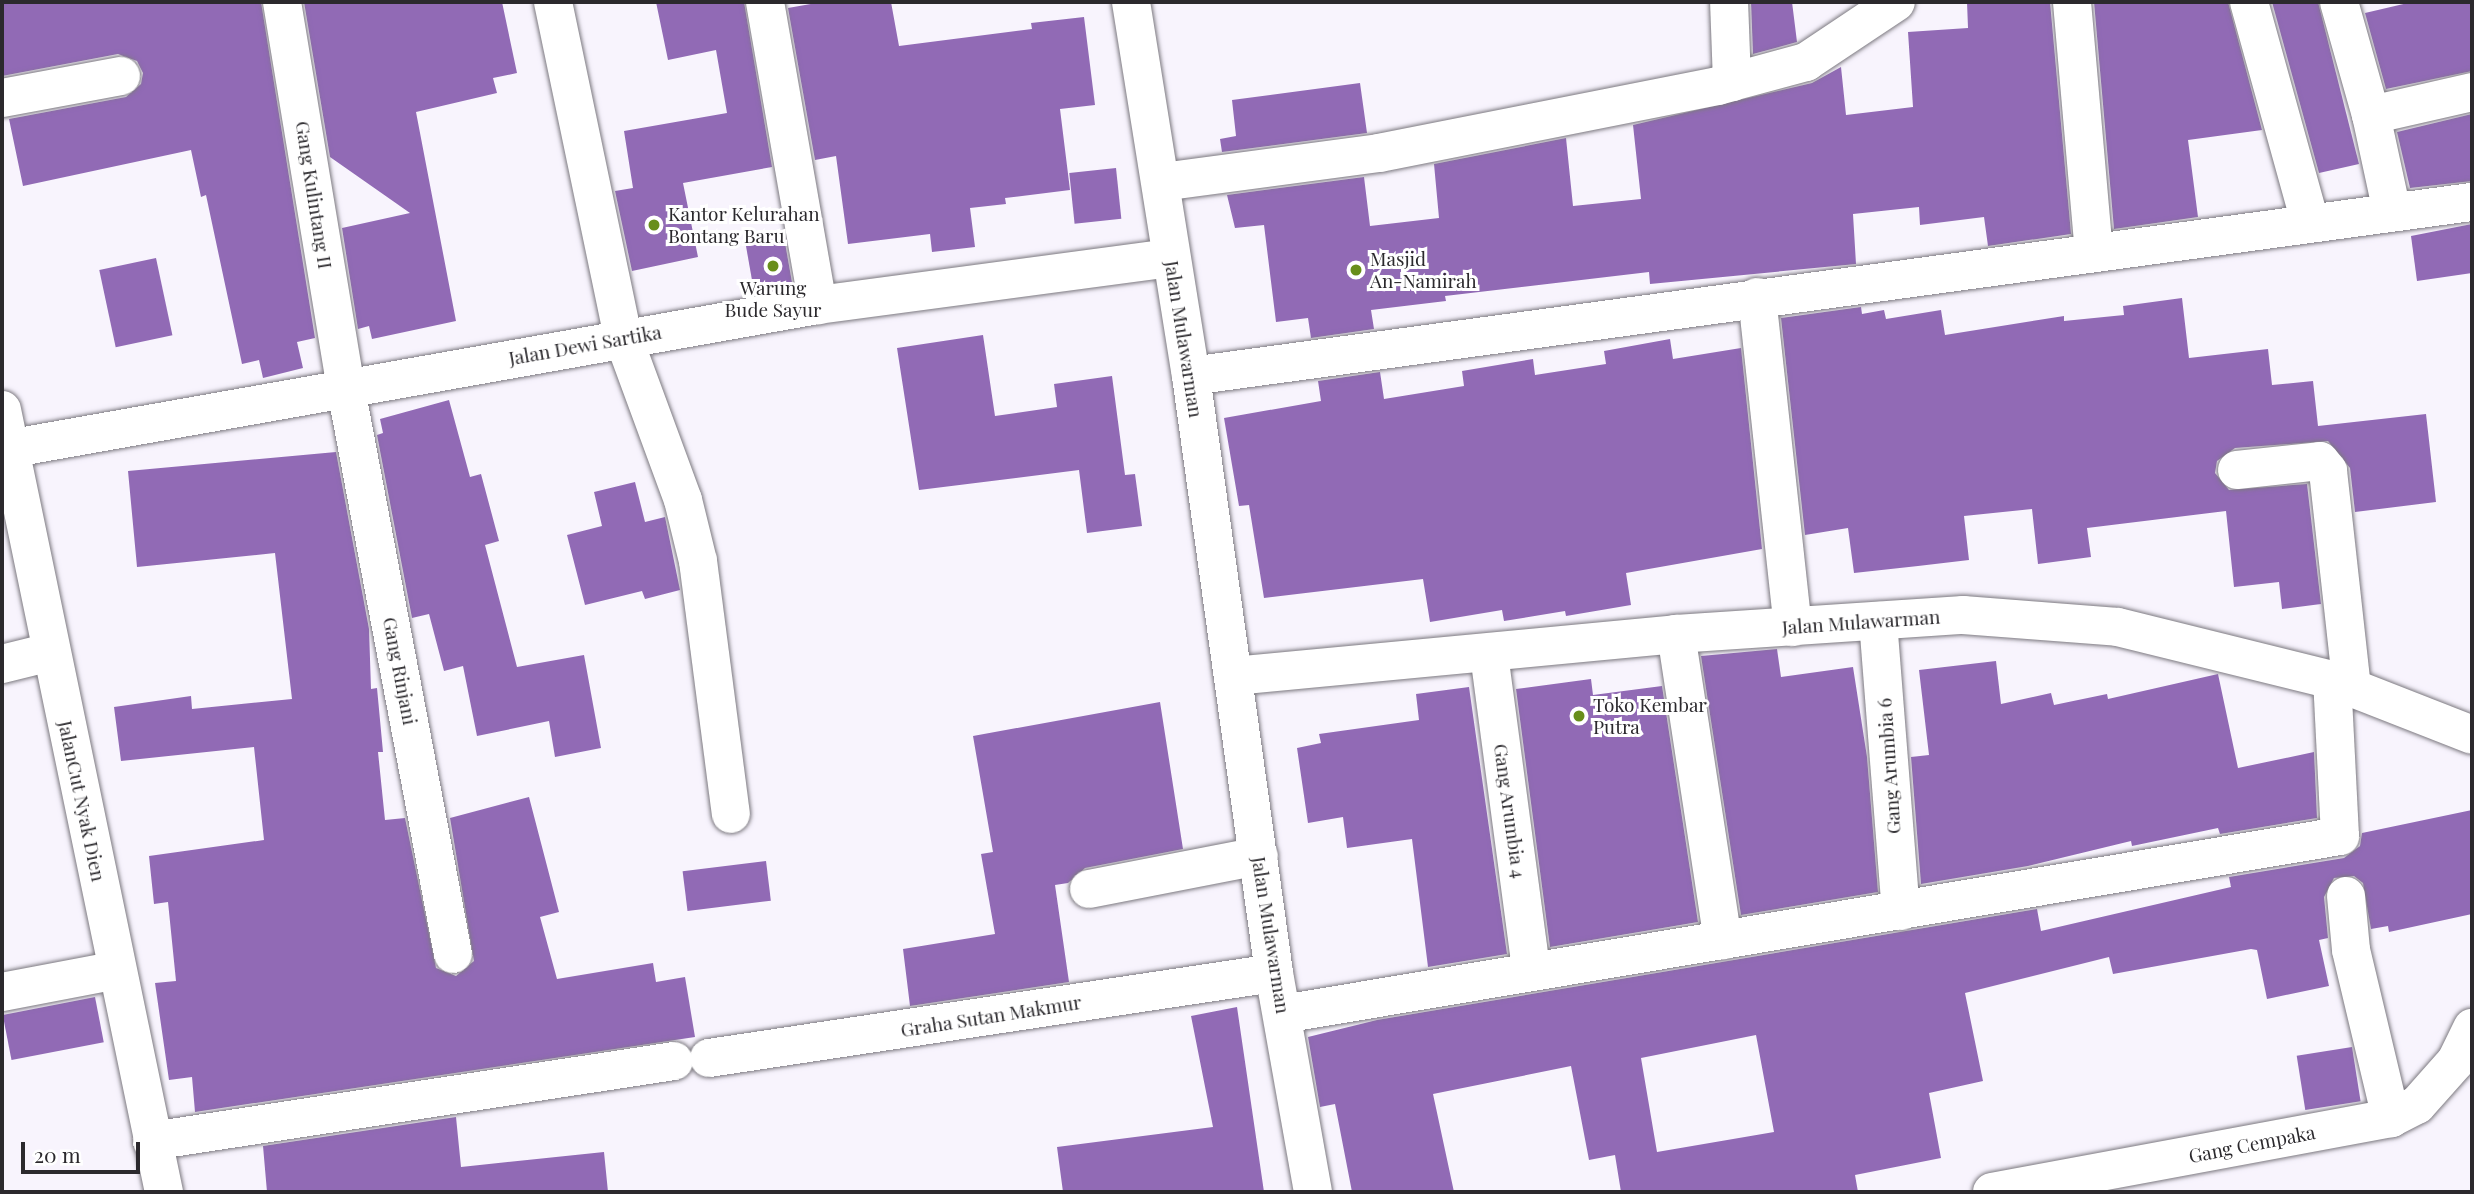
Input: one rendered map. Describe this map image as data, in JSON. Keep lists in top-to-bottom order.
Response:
{
  "streets": {
    "street": [
      "Gang Kulintang II",
      "Jalan Mulawarman",
      "Jalan Dewi Sartika",
      "Gang Rinjani",
      "Gang Arumbia 6",
      "JalanCut Nyak Dien",
      "Gang Arumbia 4",
      "Graha Sutan Makmur",
      "Gang Cempaka"
    ]
  },
  "crossings": [
    ["Gang Kulintang II", "Jalan Dewi Sartika"],
    ["Gang Kulintang II", "Gang Rinjani"],
    ["Jalan Mulawarman", "Jalan Dewi Sartika"],
    ["Jalan Mulawarman", "Gang Arumbia 6"],
    ["Jalan Mulawarman", "Gang Arumbia 4"],
    ["Jalan Mulawarman", "Graha Sutan Makmur"],
    ["Jalan Dewi Sartika", "Gang Rinjani"],
    ["Jalan Dewi Sartika", "JalanCut Nyak Dien"],
    ["JalanCut Nyak Dien", "Graha Sutan Makmur"]
  ],
  "places": [
    "Kantor Kelurahan Bontang Baru",
    "Warung Bude Sayur",
    "Masjid An-Namirah",
    "Toko Kembar Putra"
  ],
  "scale_bar": "20 m"
}
